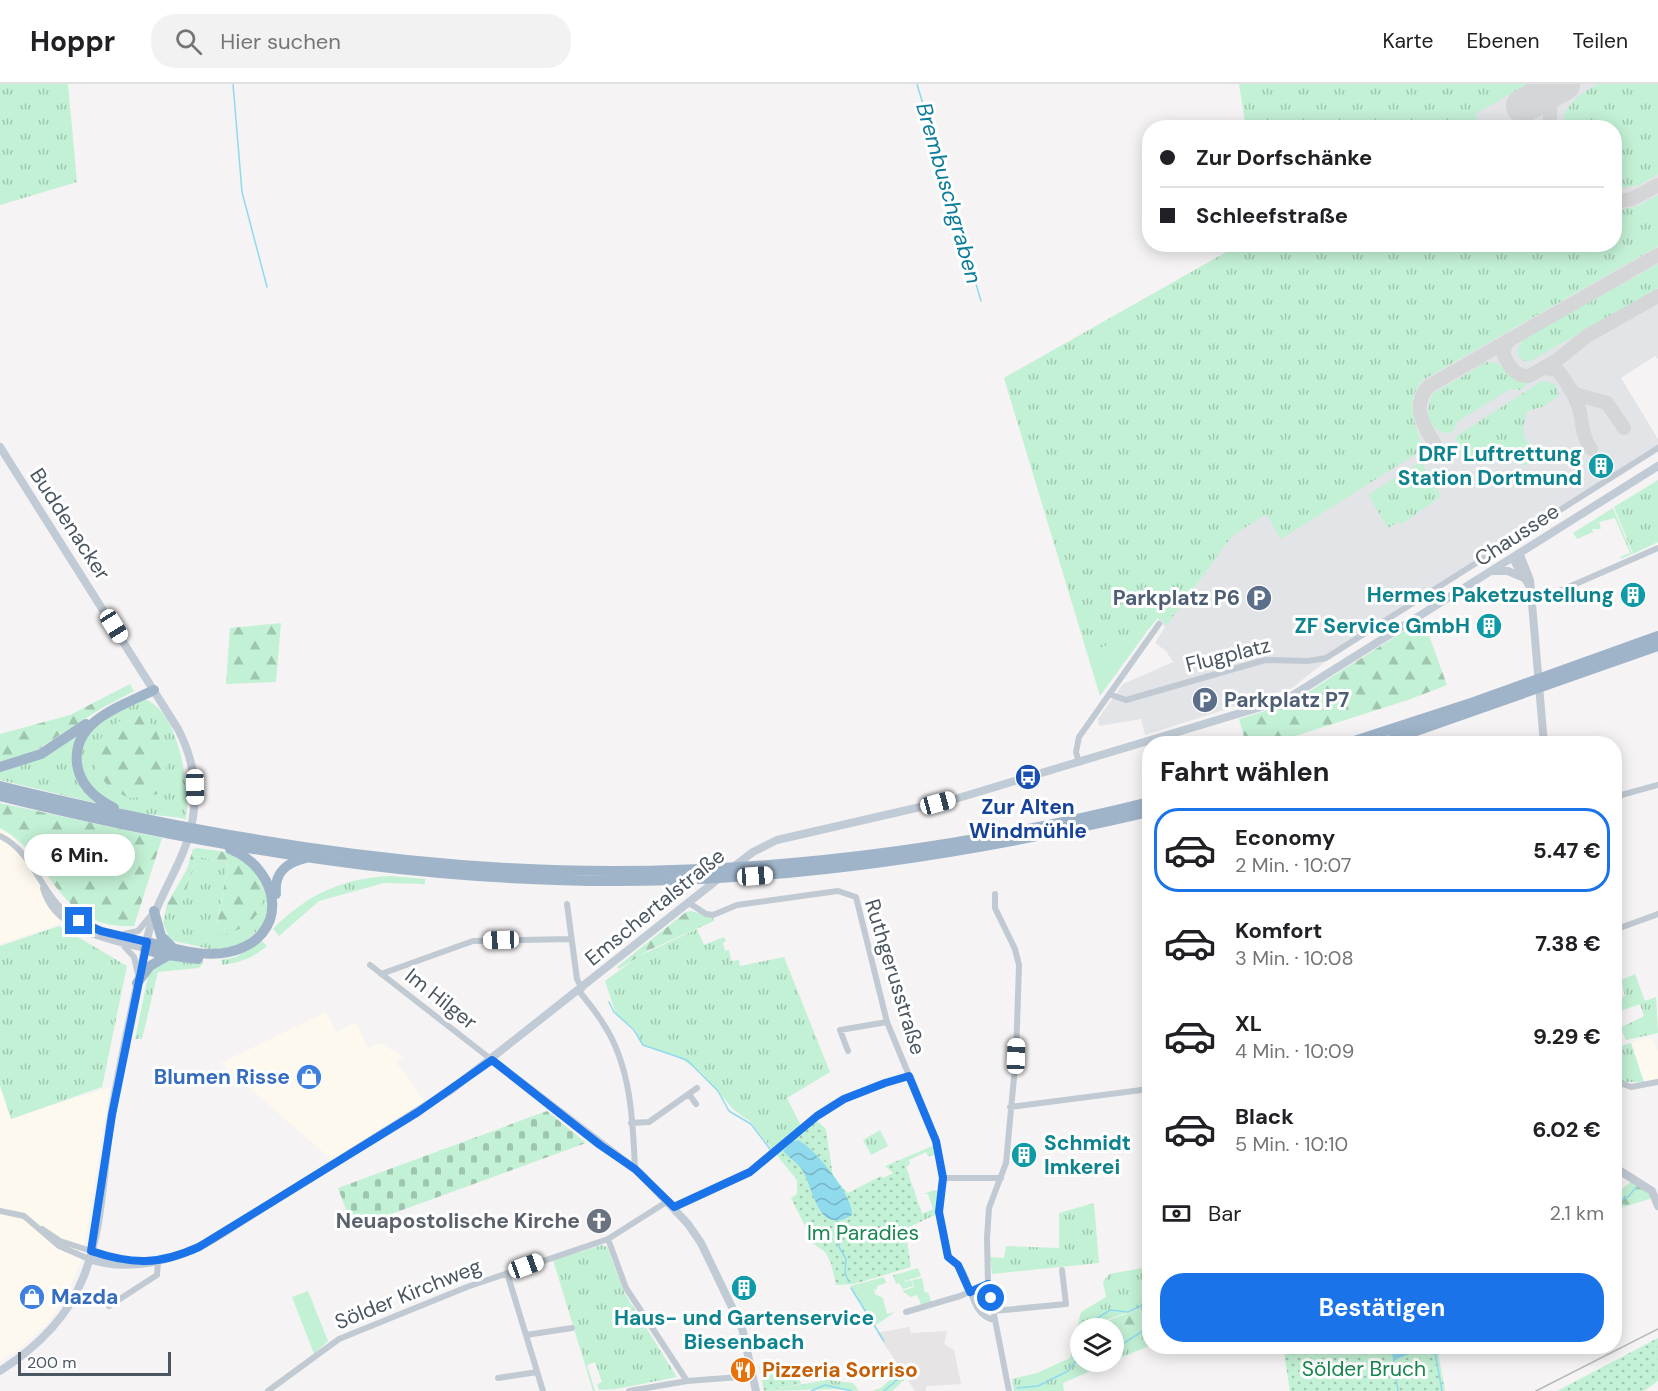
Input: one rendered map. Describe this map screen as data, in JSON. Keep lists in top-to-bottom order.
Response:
{
  "streets": {
    "main road": ["Buddenacker", "Chaussee", "Emschertalstraße"],
    "street": [
      "Flugplatz",
      "Ruthgerusstraße",
      "Im Hilger",
      "Sölder Kirchweg"
    ]
  },
  "crossings": [
    ["Buddenacker", "Emschertalstraße"],
    ["Chaussee", "Emschertalstraße"],
    ["Emschertalstraße", "Ruthgerusstraße"],
    ["Emschertalstraße", "Im Hilger"],
    ["Ruthgerusstraße", "Sölder Kirchweg"]
  ],
  "water": ["Brembuschgraben"],
  "parks": ["Im Paradies", "Sölder Bruch"],
  "places": {
    "building": [
      "DRF Luftrettung Station Dortmund",
      "Hermes Paketzustellung",
      "ZF Service GmbH",
      "Schmidt Imkerei",
      "Haus- und Gartenservice Biesenbach"
    ],
    "parking": ["Parkplatz P6", "Parkplatz P7"],
    "bus stop": ["Zur Alten Windmühle"],
    "shop": ["Blumen Risse", "Mazda"],
    "church": ["Neuapostolische Kirche"],
    "restaurant": ["Pizzeria Sorriso"]
  },
  "scale_bar": "200 m",
  "page": {
    "header": "Hoppr",
    "search": "Hier suchen",
    "nav": ["Karte", "Ebenen", "Teilen"],
    "banner": ["Zur Dorfschänke", "Schleefstraße"],
    "heading": "Fahrt wählen",
    "list": [
      {
        "name": "Economy",
        "note": "2 Min. · 10:07",
        "value": "5.47 €"
      },
      {
        "name": "Komfort",
        "note": "3 Min. · 10:08",
        "value": "7.38 €"
      },
      {
        "name": "XL",
        "note": "4 Min. · 10:09",
        "value": "9.29 €"
      },
      {
        "name": "Black",
        "note": "5 Min. · 10:10",
        "value": "6.02 €"
      }
    ],
    "bubble": "6 Min.",
    "pay": ["Bar", "2.1 km"],
    "buttons": "Bestätigen",
    "scale": "200 m"
  }
}
